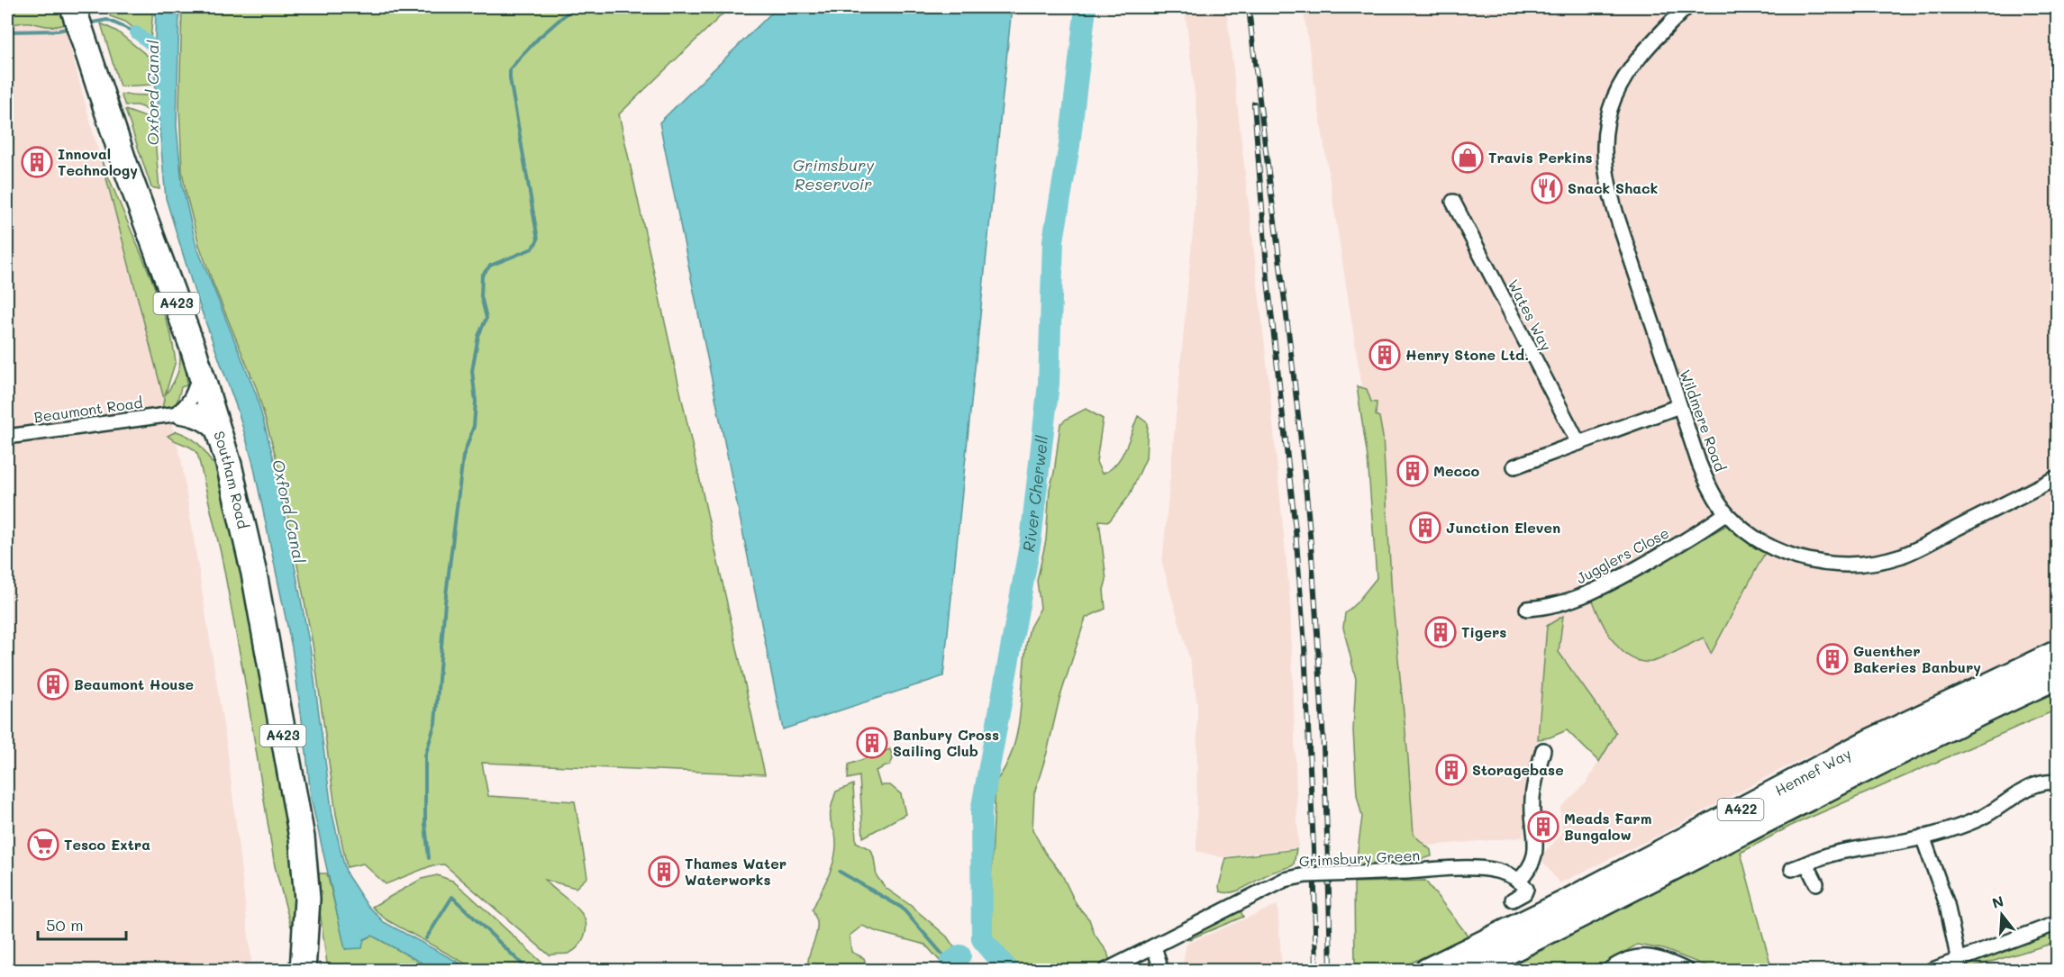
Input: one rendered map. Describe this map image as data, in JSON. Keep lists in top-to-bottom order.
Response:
{
  "streets": {
    "highway": [
      "A423",
      "Southam Road",
      "Hennef Way",
      "A422"
    ],
    "street": [
      "Wates Way",
      "Beaumont Road",
      "Wildmere Road",
      "Jugglers Close",
      "Grimsbury Green"
    ]
  },
  "crossings": [
    ["Beaumont Road", "Southam Road"],
    ["Wildmere Road", "Jugglers Close"]
  ],
  "water": ["Oxford Canal", "Grimsbury Reservoir", "River Cherwell"],
  "places": {
    "shop": ["Travis Perkins"],
    "building": [
      "Innoval Technology",
      "Henry Stone Ltd.",
      "Mecco",
      "Junction Eleven",
      "Tigers",
      "Guenther Bakeries Banbury",
      "Beaumont House",
      "Banbury Cross Sailing Club",
      "Storagebase",
      "Meads Farm Bungalow",
      "Thames Water Waterworks"
    ],
    "restaurant": ["Snack Shack"],
    "supermarket": ["Tesco Extra"]
  },
  "scale_bar": "50 m",
  "north": "top"
}
